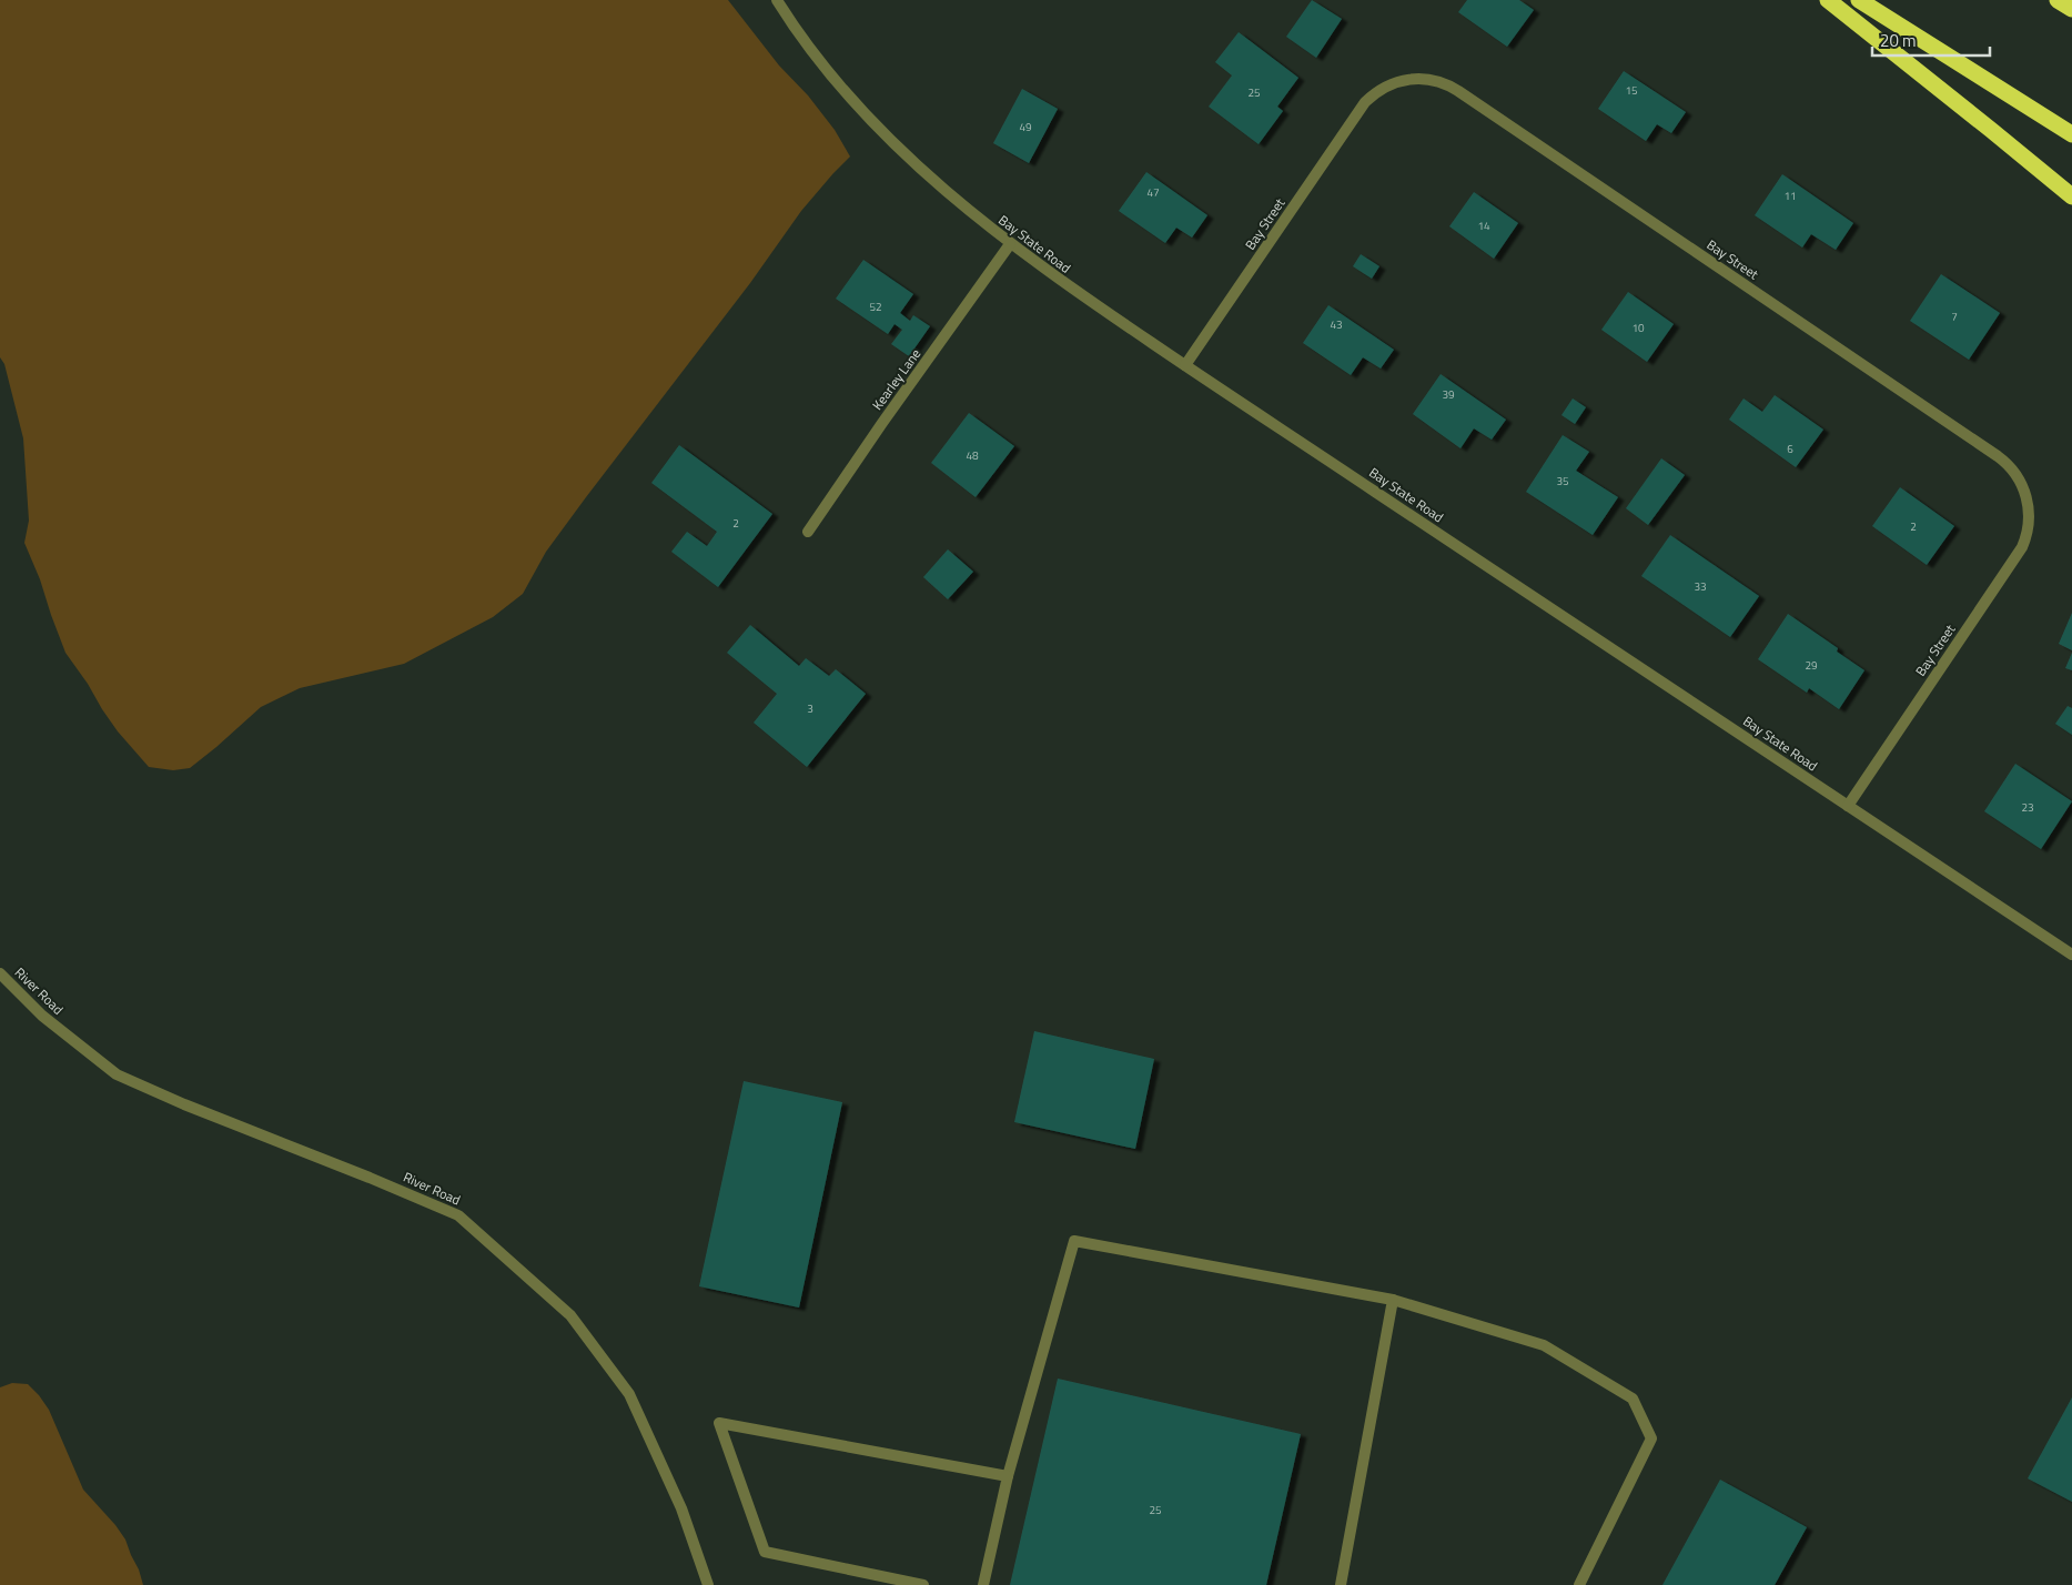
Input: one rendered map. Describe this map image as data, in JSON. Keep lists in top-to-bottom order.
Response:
{
  "streets": {
    "street": [
      "Bay Street",
      "Bay State Road",
      "Kearley Lane",
      "River Road"
    ]
  },
  "crossings": [
    ["Bay Street", "Bay State Road"],
    ["Bay State Road", "Kearley Lane"]
  ],
  "house_numbers": [
    "15",
    "25",
    "49",
    "47",
    "11",
    "14",
    "52",
    "7",
    "43",
    "10",
    "39",
    "6",
    "48",
    "35",
    "2",
    "2",
    "33",
    "29",
    "3",
    "23",
    "25"
  ],
  "scale_bar": "20 m"
}
